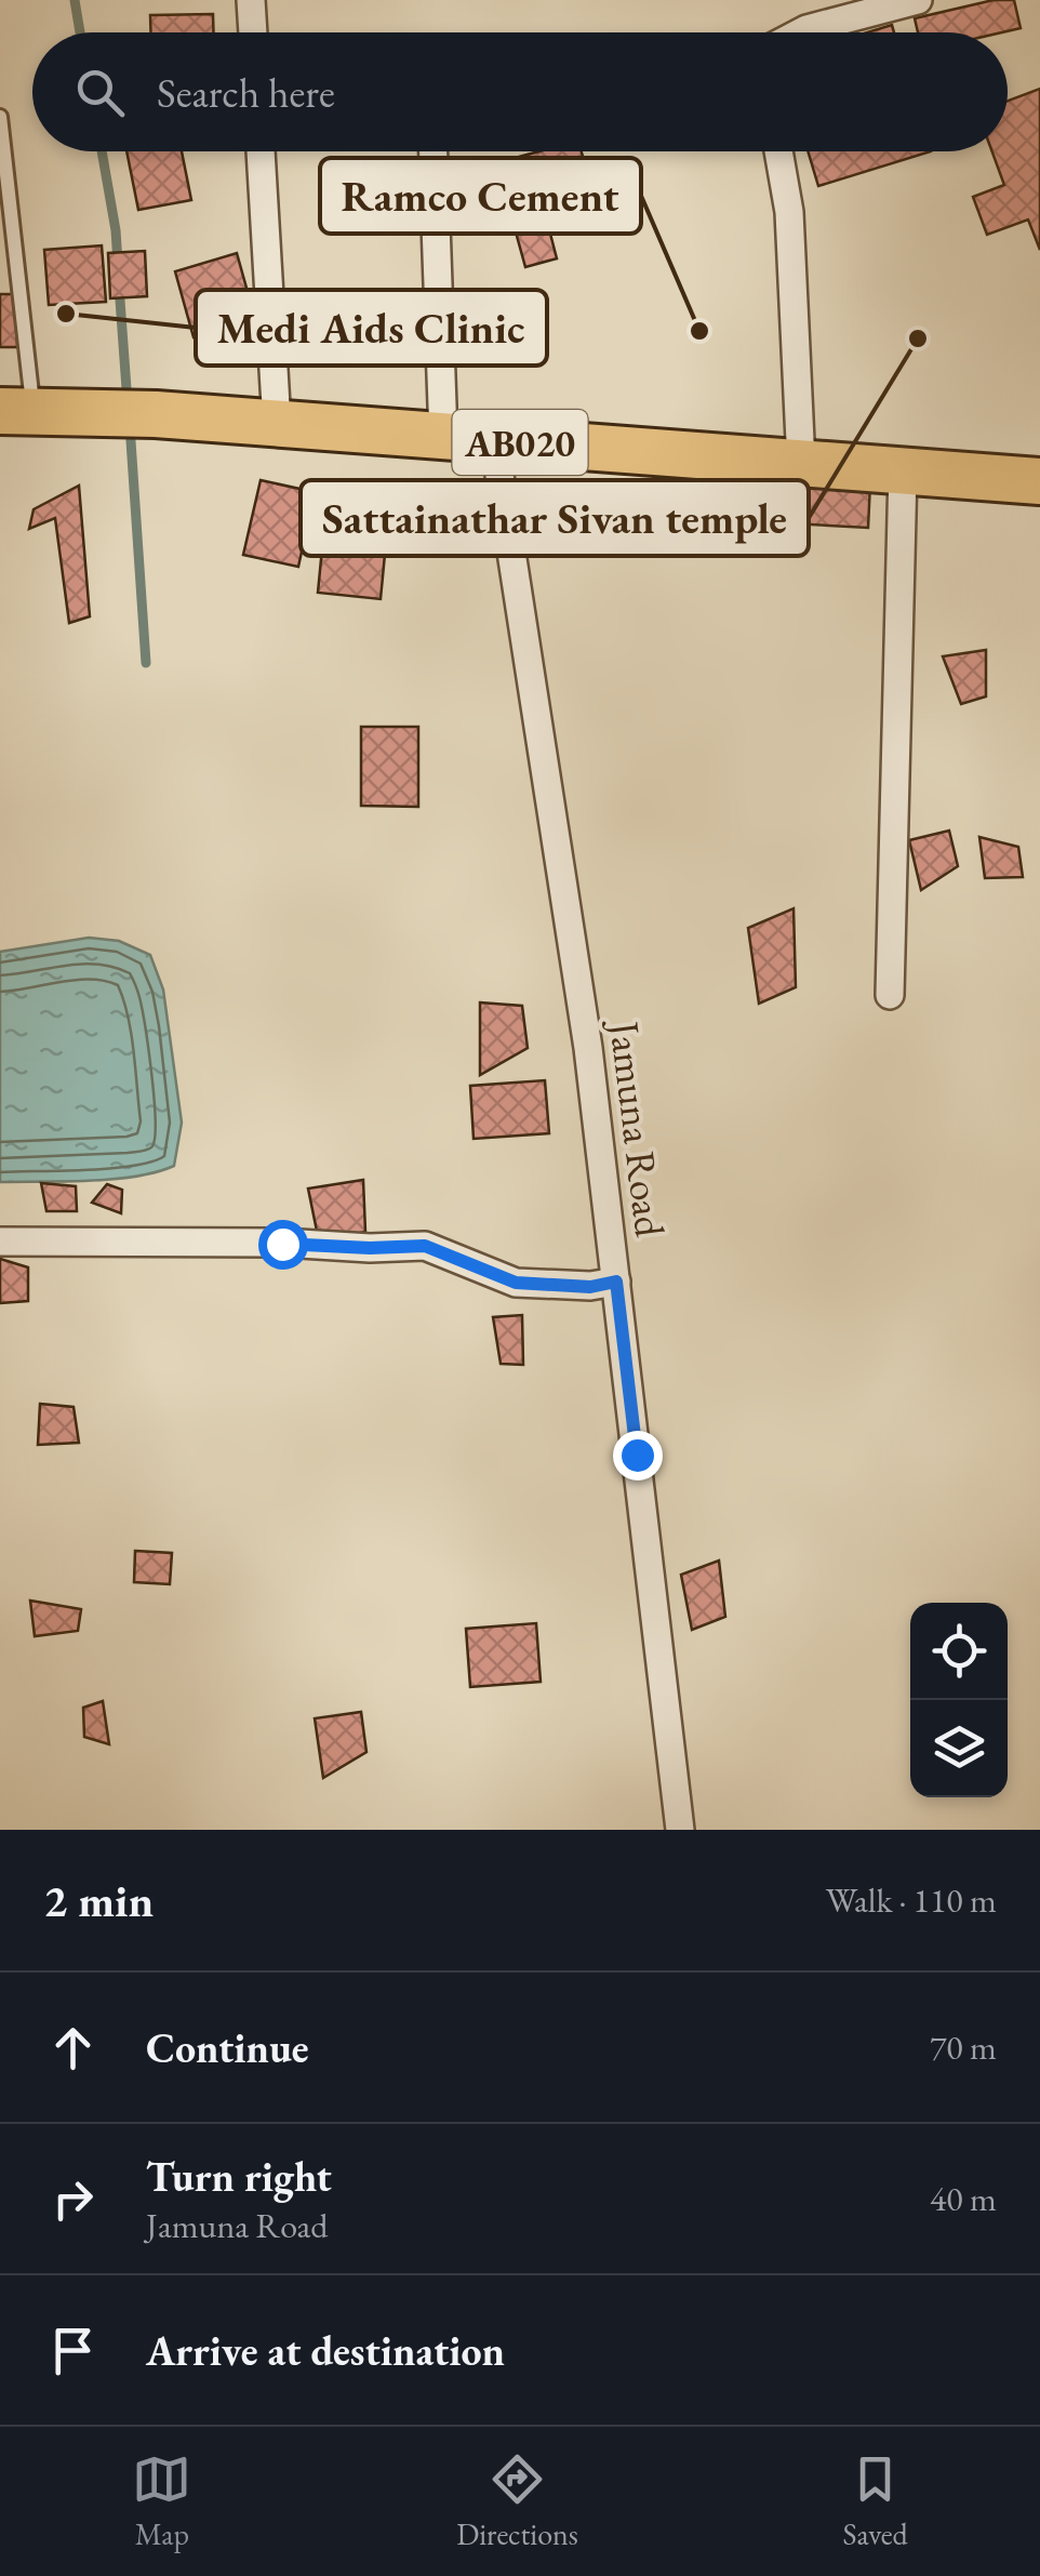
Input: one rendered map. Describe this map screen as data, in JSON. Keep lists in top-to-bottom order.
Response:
{
  "streets": {
    "main road": ["AB020"],
    "street": ["Jamuna Road"]
  },
  "crossings": [
    ["AB020", "Jamuna Road"]
  ],
  "places": ["Medi Aids Clinic", "Ramco Cement", "Sattainathar Sivan temple"],
  "page": {
    "search": "Search here",
    "heading": ["2 min", "Walk · 110 m"],
    "list": [
      ["Continue", "70 m"],
      ["Turn right", "Jamuna Road", "40 m"],
      "Arrive at destination"
    ],
    "nav": ["Map", "Directions", "Saved"]
  }
}
